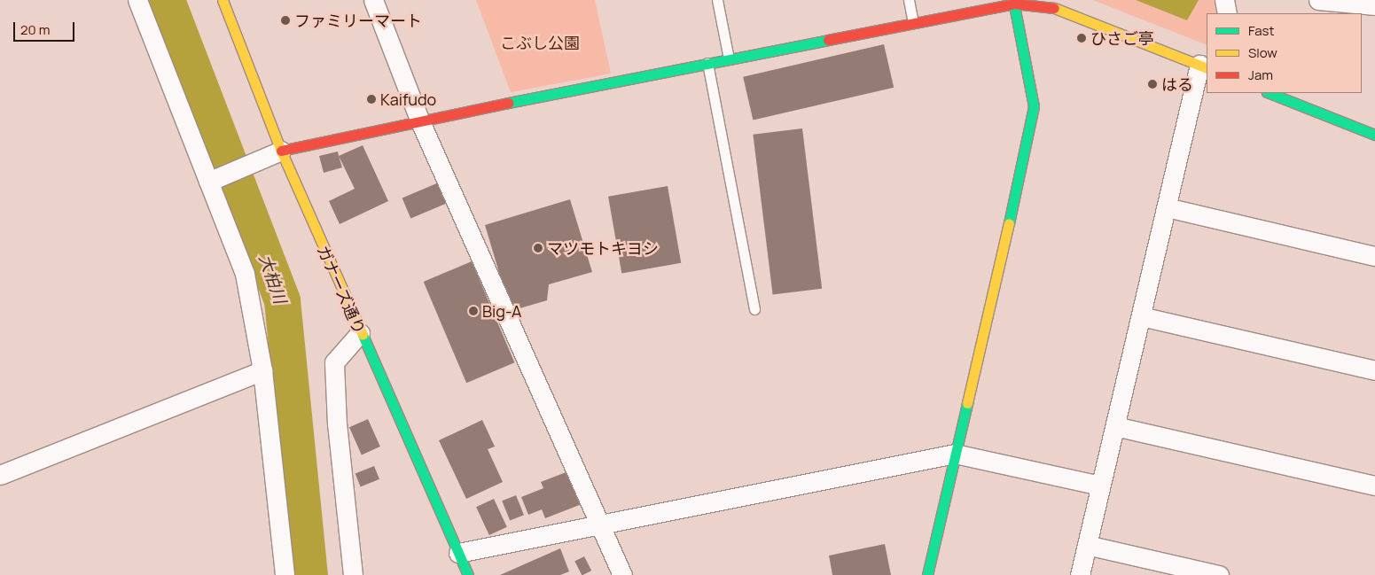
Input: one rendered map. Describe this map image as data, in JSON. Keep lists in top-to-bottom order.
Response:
{
  "streets": {
    "street": ["ガナーズ通り"]
  },
  "water": ["大柏川"],
  "parks": ["こぶし公園"],
  "places": [
    "ファミリーマート",
    "ひさご亭",
    "はる",
    "Kaifudo",
    "マツモトキヨシ",
    "Big-A"
  ],
  "legend": ["Fast", "Slow", "Jam"],
  "scale_bar": "20 m"
}
